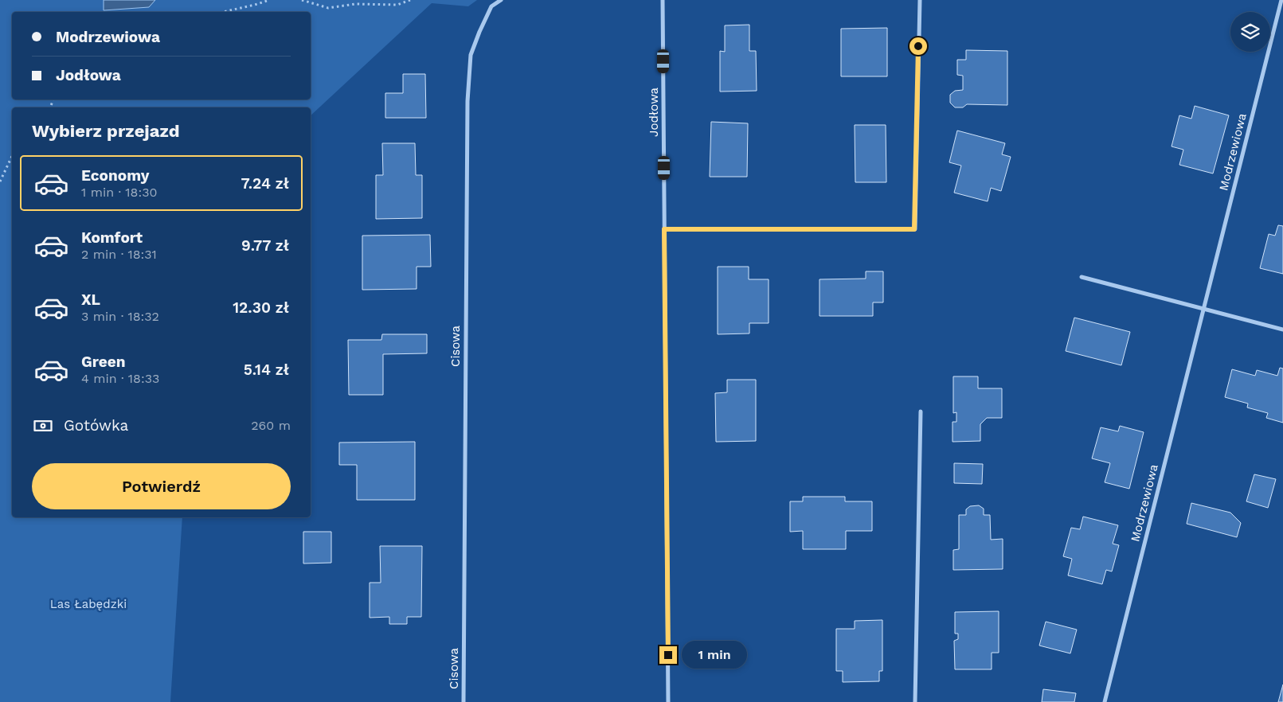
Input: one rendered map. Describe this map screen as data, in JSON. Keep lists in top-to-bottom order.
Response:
{
  "streets": {
    "street": ["Jodłowa", "Modrzewiowa", "Cisowa"]
  },
  "parks": ["Las Łabędzki"],
  "page": {
    "banner": ["Modrzewiowa", "Jodłowa"],
    "heading": "Wybierz przejazd",
    "list": [
      {
        "name": "Economy",
        "note": "1 min · 18:30",
        "value": "7.24 zł"
      },
      {
        "name": "Komfort",
        "note": "2 min · 18:31",
        "value": "9.77 zł"
      },
      {
        "name": "XL",
        "note": "3 min · 18:32",
        "value": "12.30 zł"
      },
      {
        "name": "Green",
        "note": "4 min · 18:33",
        "value": "5.14 zł"
      }
    ],
    "pay": ["Gotówka", "260 m"],
    "buttons": "Potwierdź",
    "bubble": "1 min"
  }
}
